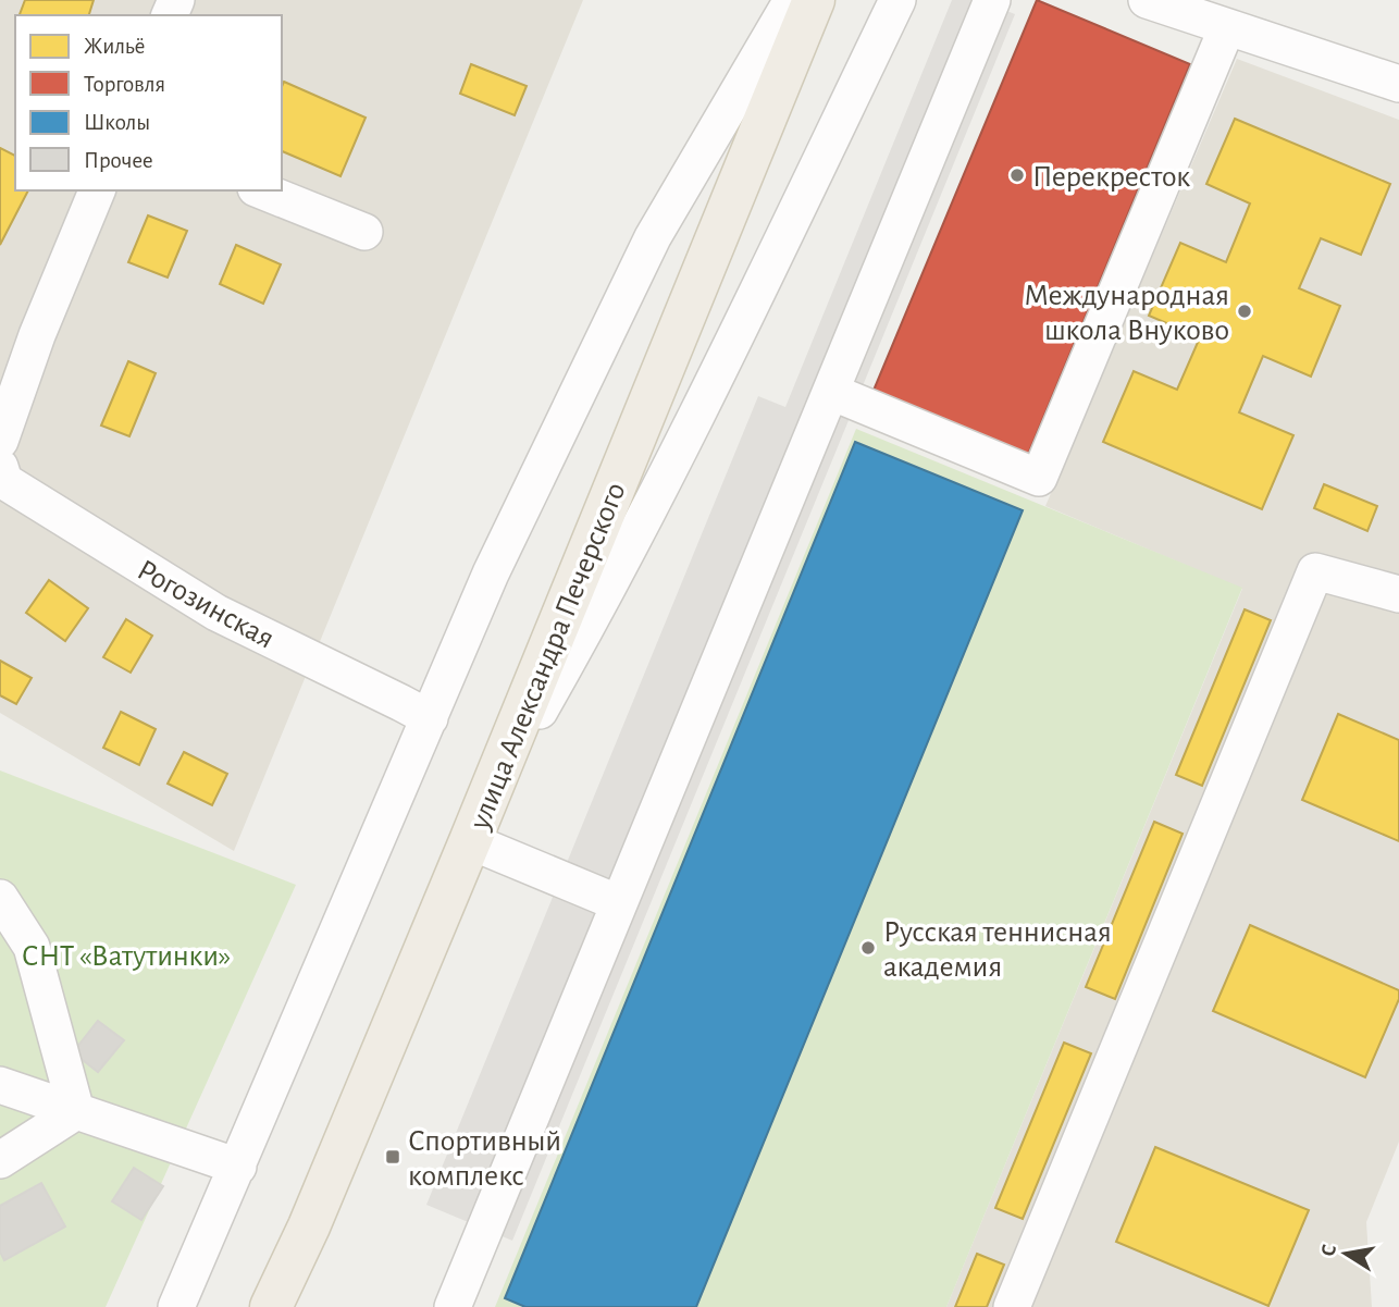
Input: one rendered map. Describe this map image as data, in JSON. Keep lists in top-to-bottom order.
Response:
{
  "streets": {
    "main road": ["улица Александра Печерского"],
    "street": ["Рогозинская"]
  },
  "parks": ["СНТ «Ватутинки»"],
  "places": {
    "other": ["Перекресток", "Международная школа Внуково", "Русская теннисная академия"],
    "transit": ["Спортивный комплекс"]
  },
  "legend": [
    "Жильё",
    "Торговля",
    "Школы",
    "Прочее"
  ],
  "north": "left"
}
